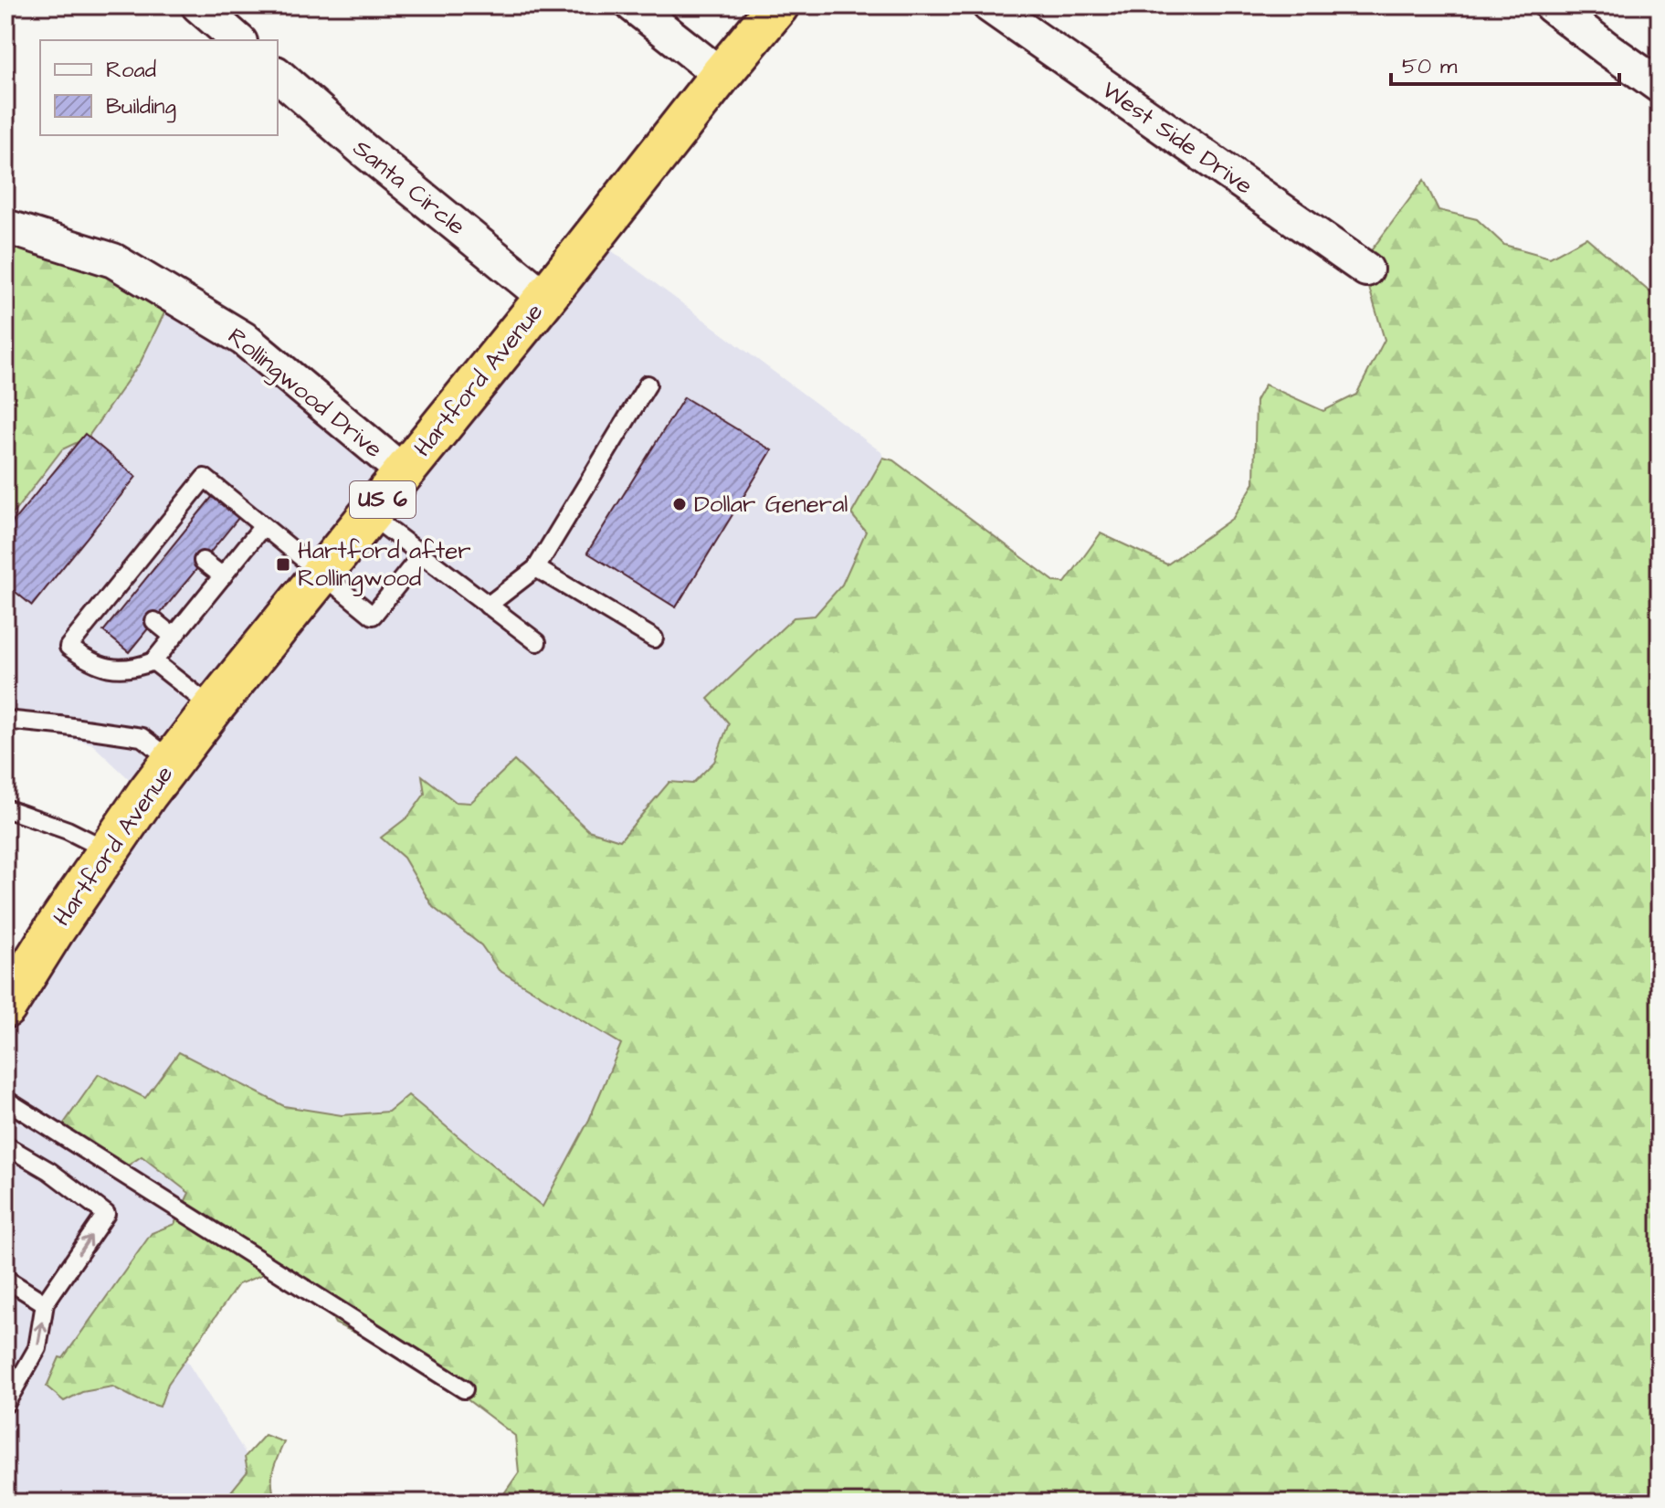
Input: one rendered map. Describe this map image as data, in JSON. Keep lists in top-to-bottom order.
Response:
{
  "streets": {
    "highway": ["Hartford Avenue", "US 6"],
    "street": ["West Side Drive", "Santa Circle", "Rollingwood Drive"]
  },
  "crossings": [
    ["Santa Circle", "Hartford Avenue"],
    ["Hartford Avenue", "Rollingwood Drive"]
  ],
  "places": {
    "other": ["Dollar General"],
    "transit": ["Hartford after Rollingwood"]
  },
  "legend": ["Road", "Building"],
  "scale_bar": "50 m"
}
